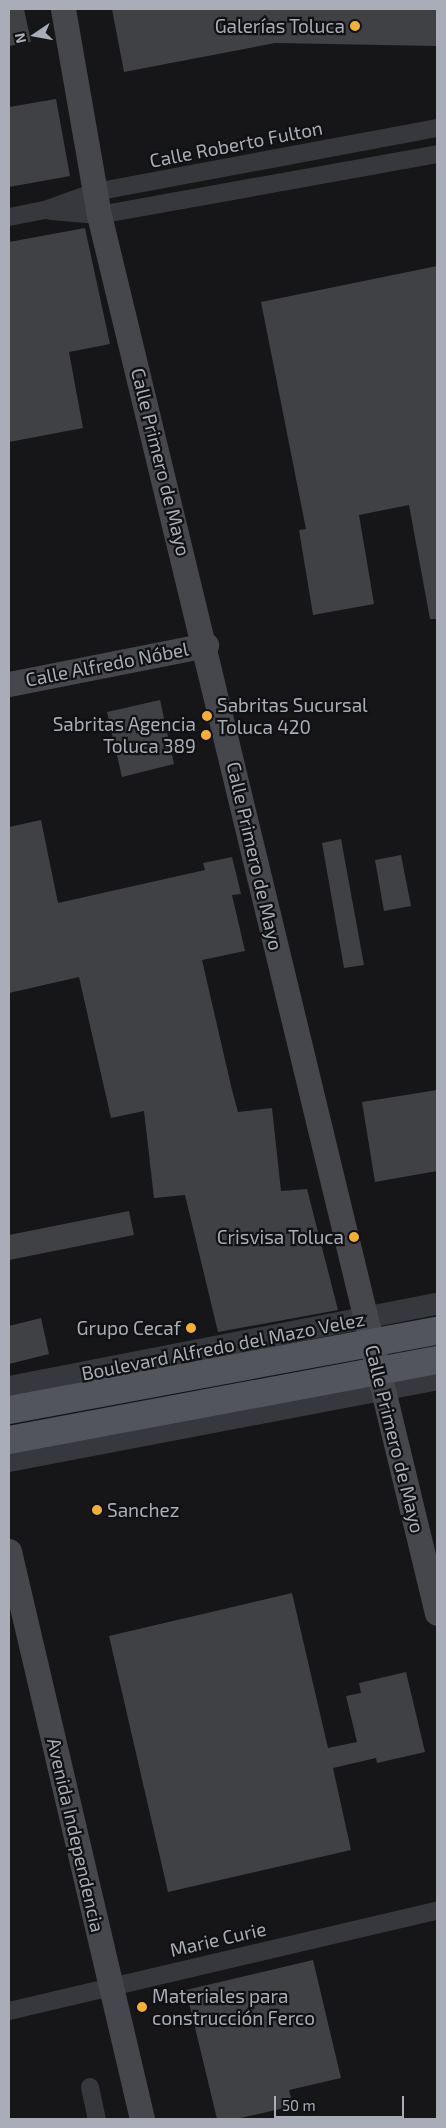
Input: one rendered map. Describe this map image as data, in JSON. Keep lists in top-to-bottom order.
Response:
{
  "streets": {
    "main road": [
      "Calle Primero de Mayo",
      "Calle Alfredo Nóbel",
      "Boulevard Alfredo del Mazo Velez",
      "Avenida Independencia"
    ],
    "street": ["Calle Roberto Fulton", "Marie Curie"]
  },
  "crossings": [
    ["Calle Roberto Fulton", "Calle Primero de Mayo"],
    ["Calle Primero de Mayo", "Calle Alfredo Nóbel"],
    ["Calle Primero de Mayo", "Boulevard Alfredo del Mazo Velez"],
    ["Avenida Independencia", "Marie Curie"]
  ],
  "places": [
    "Galerías Toluca",
    "Sabritas Sucursal Toluca 420",
    "Sabritas Agencia Toluca 389",
    "Crisvisa Toluca",
    "Grupo Cecaf",
    "Sanchez",
    "Materiales para construcción Ferco"
  ],
  "scale_bar": "50 m",
  "north": "left"
}
